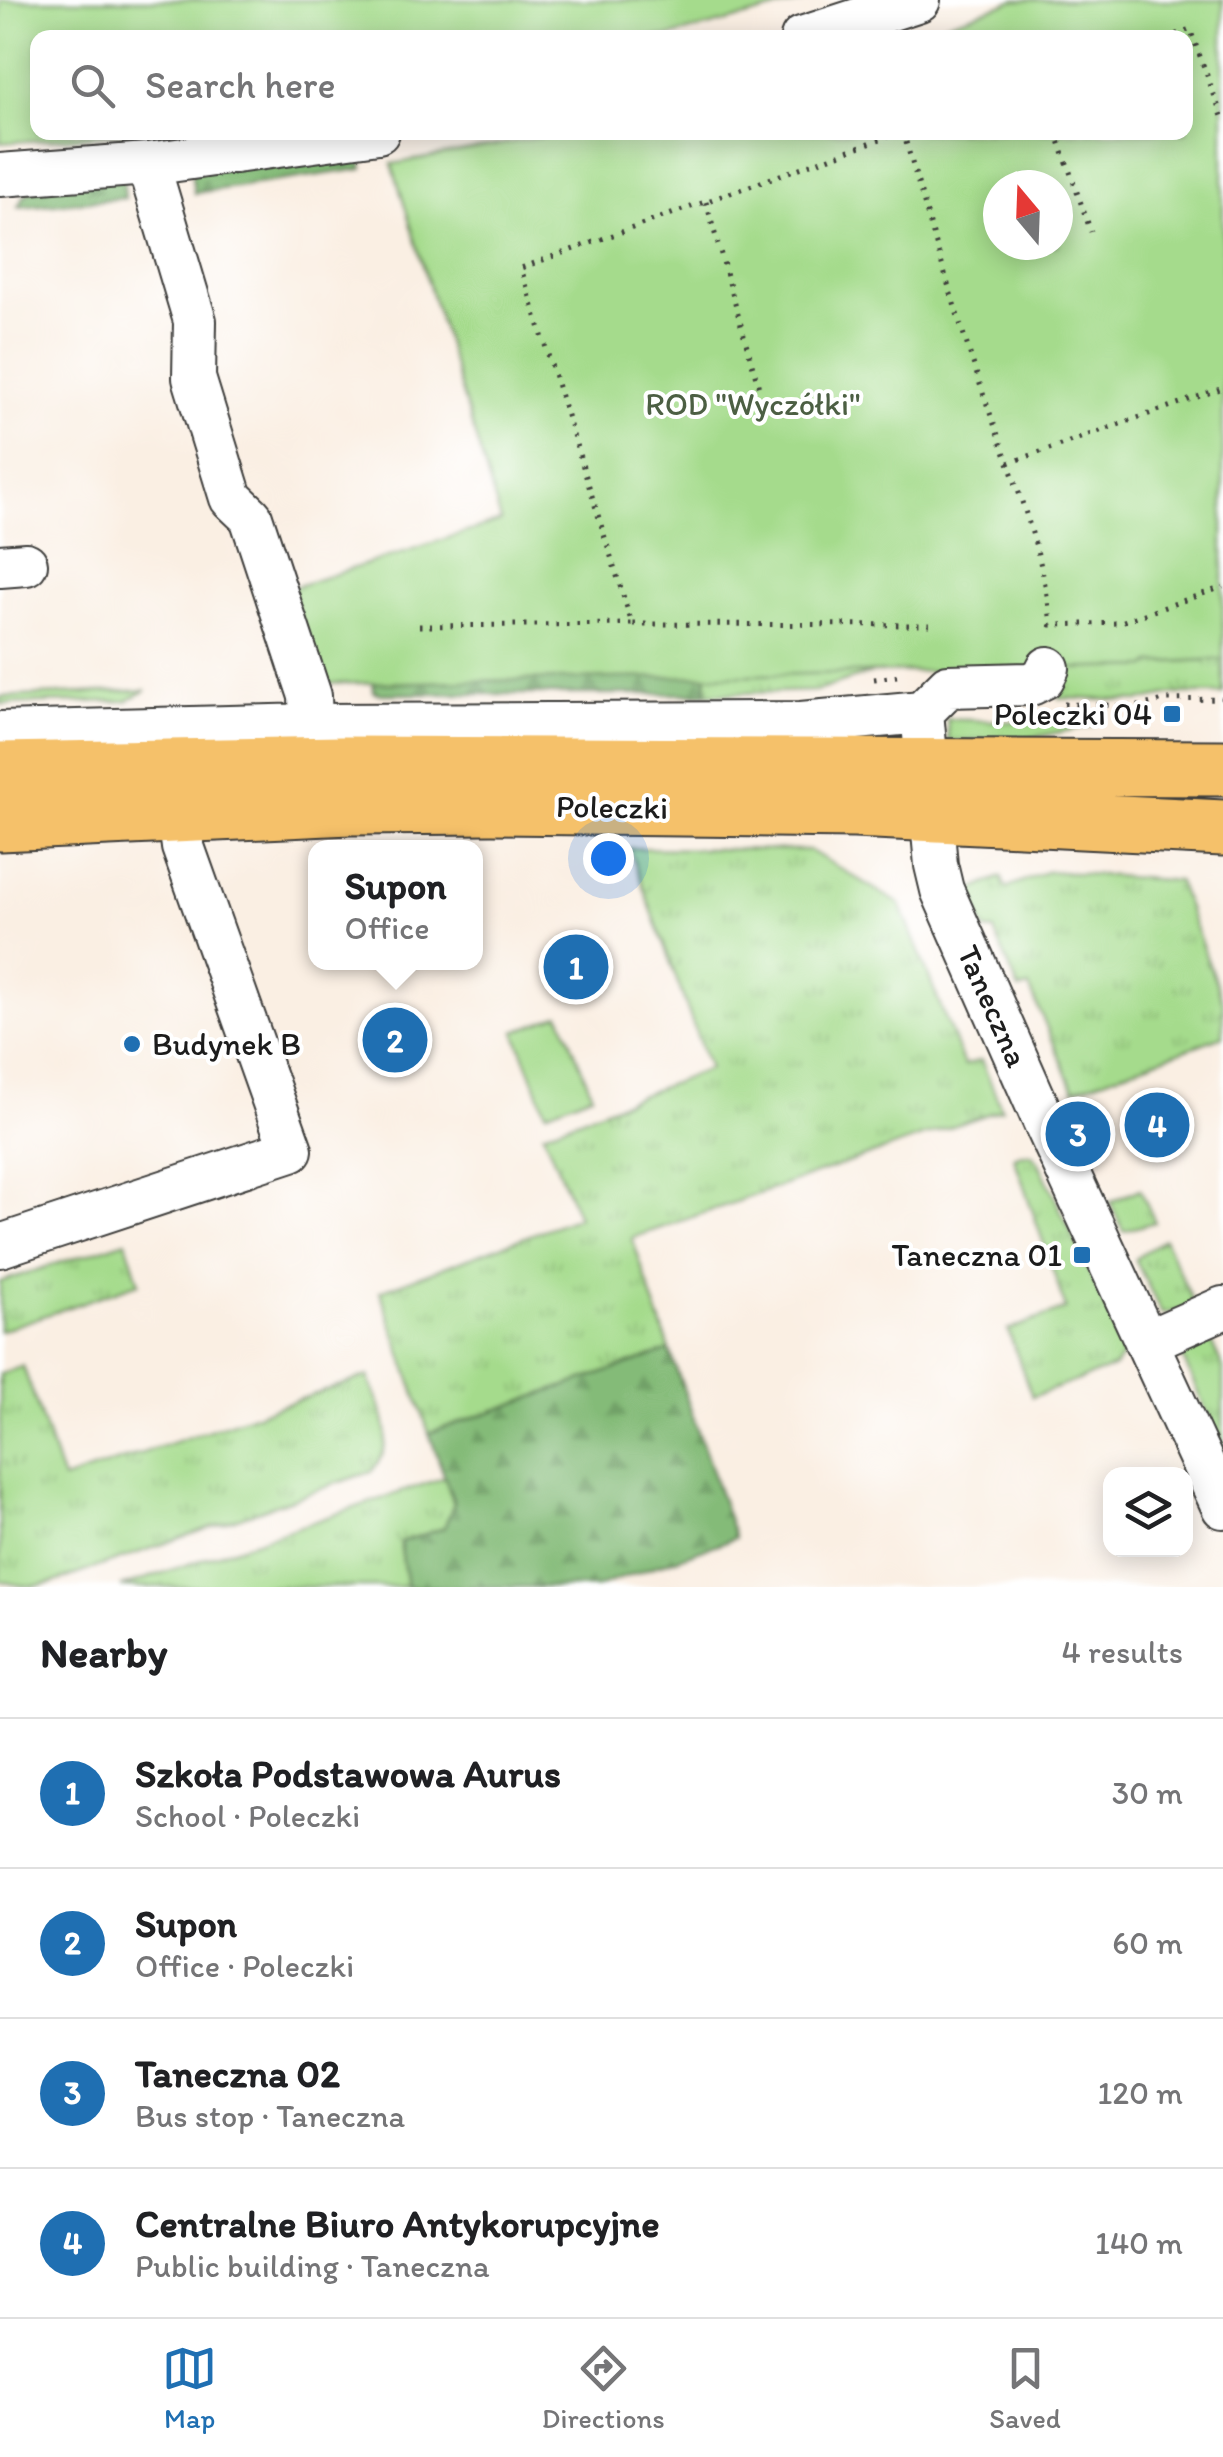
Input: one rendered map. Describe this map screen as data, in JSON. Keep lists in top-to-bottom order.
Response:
{
  "streets": {
    "main road": ["Poleczki"],
    "street": ["Taneczna"]
  },
  "crossings": [
    ["Poleczki", "Taneczna"]
  ],
  "parks": ["ROD \"Wyczółki\""],
  "places": {
    "transit": ["Poleczki 04", "Taneczna 01"],
    "other": ["Budynek B"]
  },
  "north": "top",
  "page": {
    "search": "Search here",
    "popup": ["Supon", "Office"],
    "pins": [
      "1",
      "2",
      "4",
      "3"
    ],
    "heading": ["Nearby", "4 results"],
    "list": [
      {
        "mark": "1",
        "name": "Szkoła Podstawowa Aurus",
        "note": "School · Poleczki",
        "value": "30 m"
      },
      {
        "mark": "2",
        "name": "Supon",
        "note": "Office · Poleczki",
        "value": "60 m"
      },
      {
        "mark": "3",
        "name": "Taneczna 02",
        "note": "Bus stop · Taneczna",
        "value": "120 m"
      },
      {
        "mark": "4",
        "name": "Centralne Biuro Antykorupcyjne",
        "note": "Public building · Taneczna",
        "value": "140 m"
      }
    ],
    "nav": ["Map", "Directions", "Saved"]
  }
}
